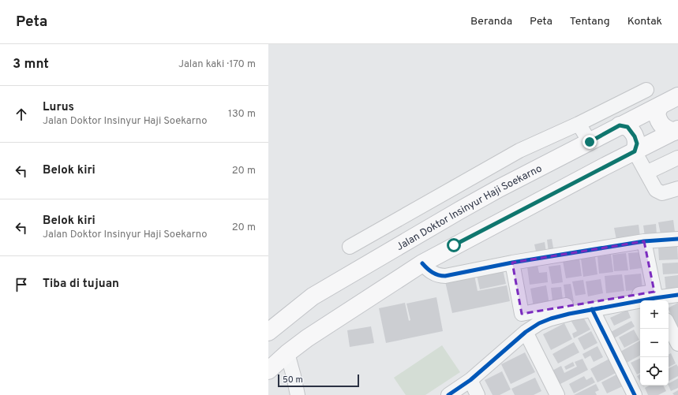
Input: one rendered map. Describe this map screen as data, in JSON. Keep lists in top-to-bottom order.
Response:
{
  "streets": {
    "main road": ["Jalan Doktor Insinyur Haji Soekarno"]
  },
  "scale_bar": "50 m",
  "page": {
    "header": "Peta",
    "nav": [
      "Beranda",
      "Peta",
      "Tentang",
      "Kontak"
    ],
    "heading": ["3 mnt", "Jalan kaki · 170 m"],
    "list": [
      ["Lurus", "Jalan Doktor Insinyur Haji Soekarno", "130 m"],
      ["Belok kiri", "20 m"],
      ["Belok kiri", "Jalan Doktor Insinyur Haji Soekarno", "20 m"],
      "Tiba di tujuan"
    ],
    "map_buttons": ["+", "−"],
    "scale": "50 m"
  }
}
